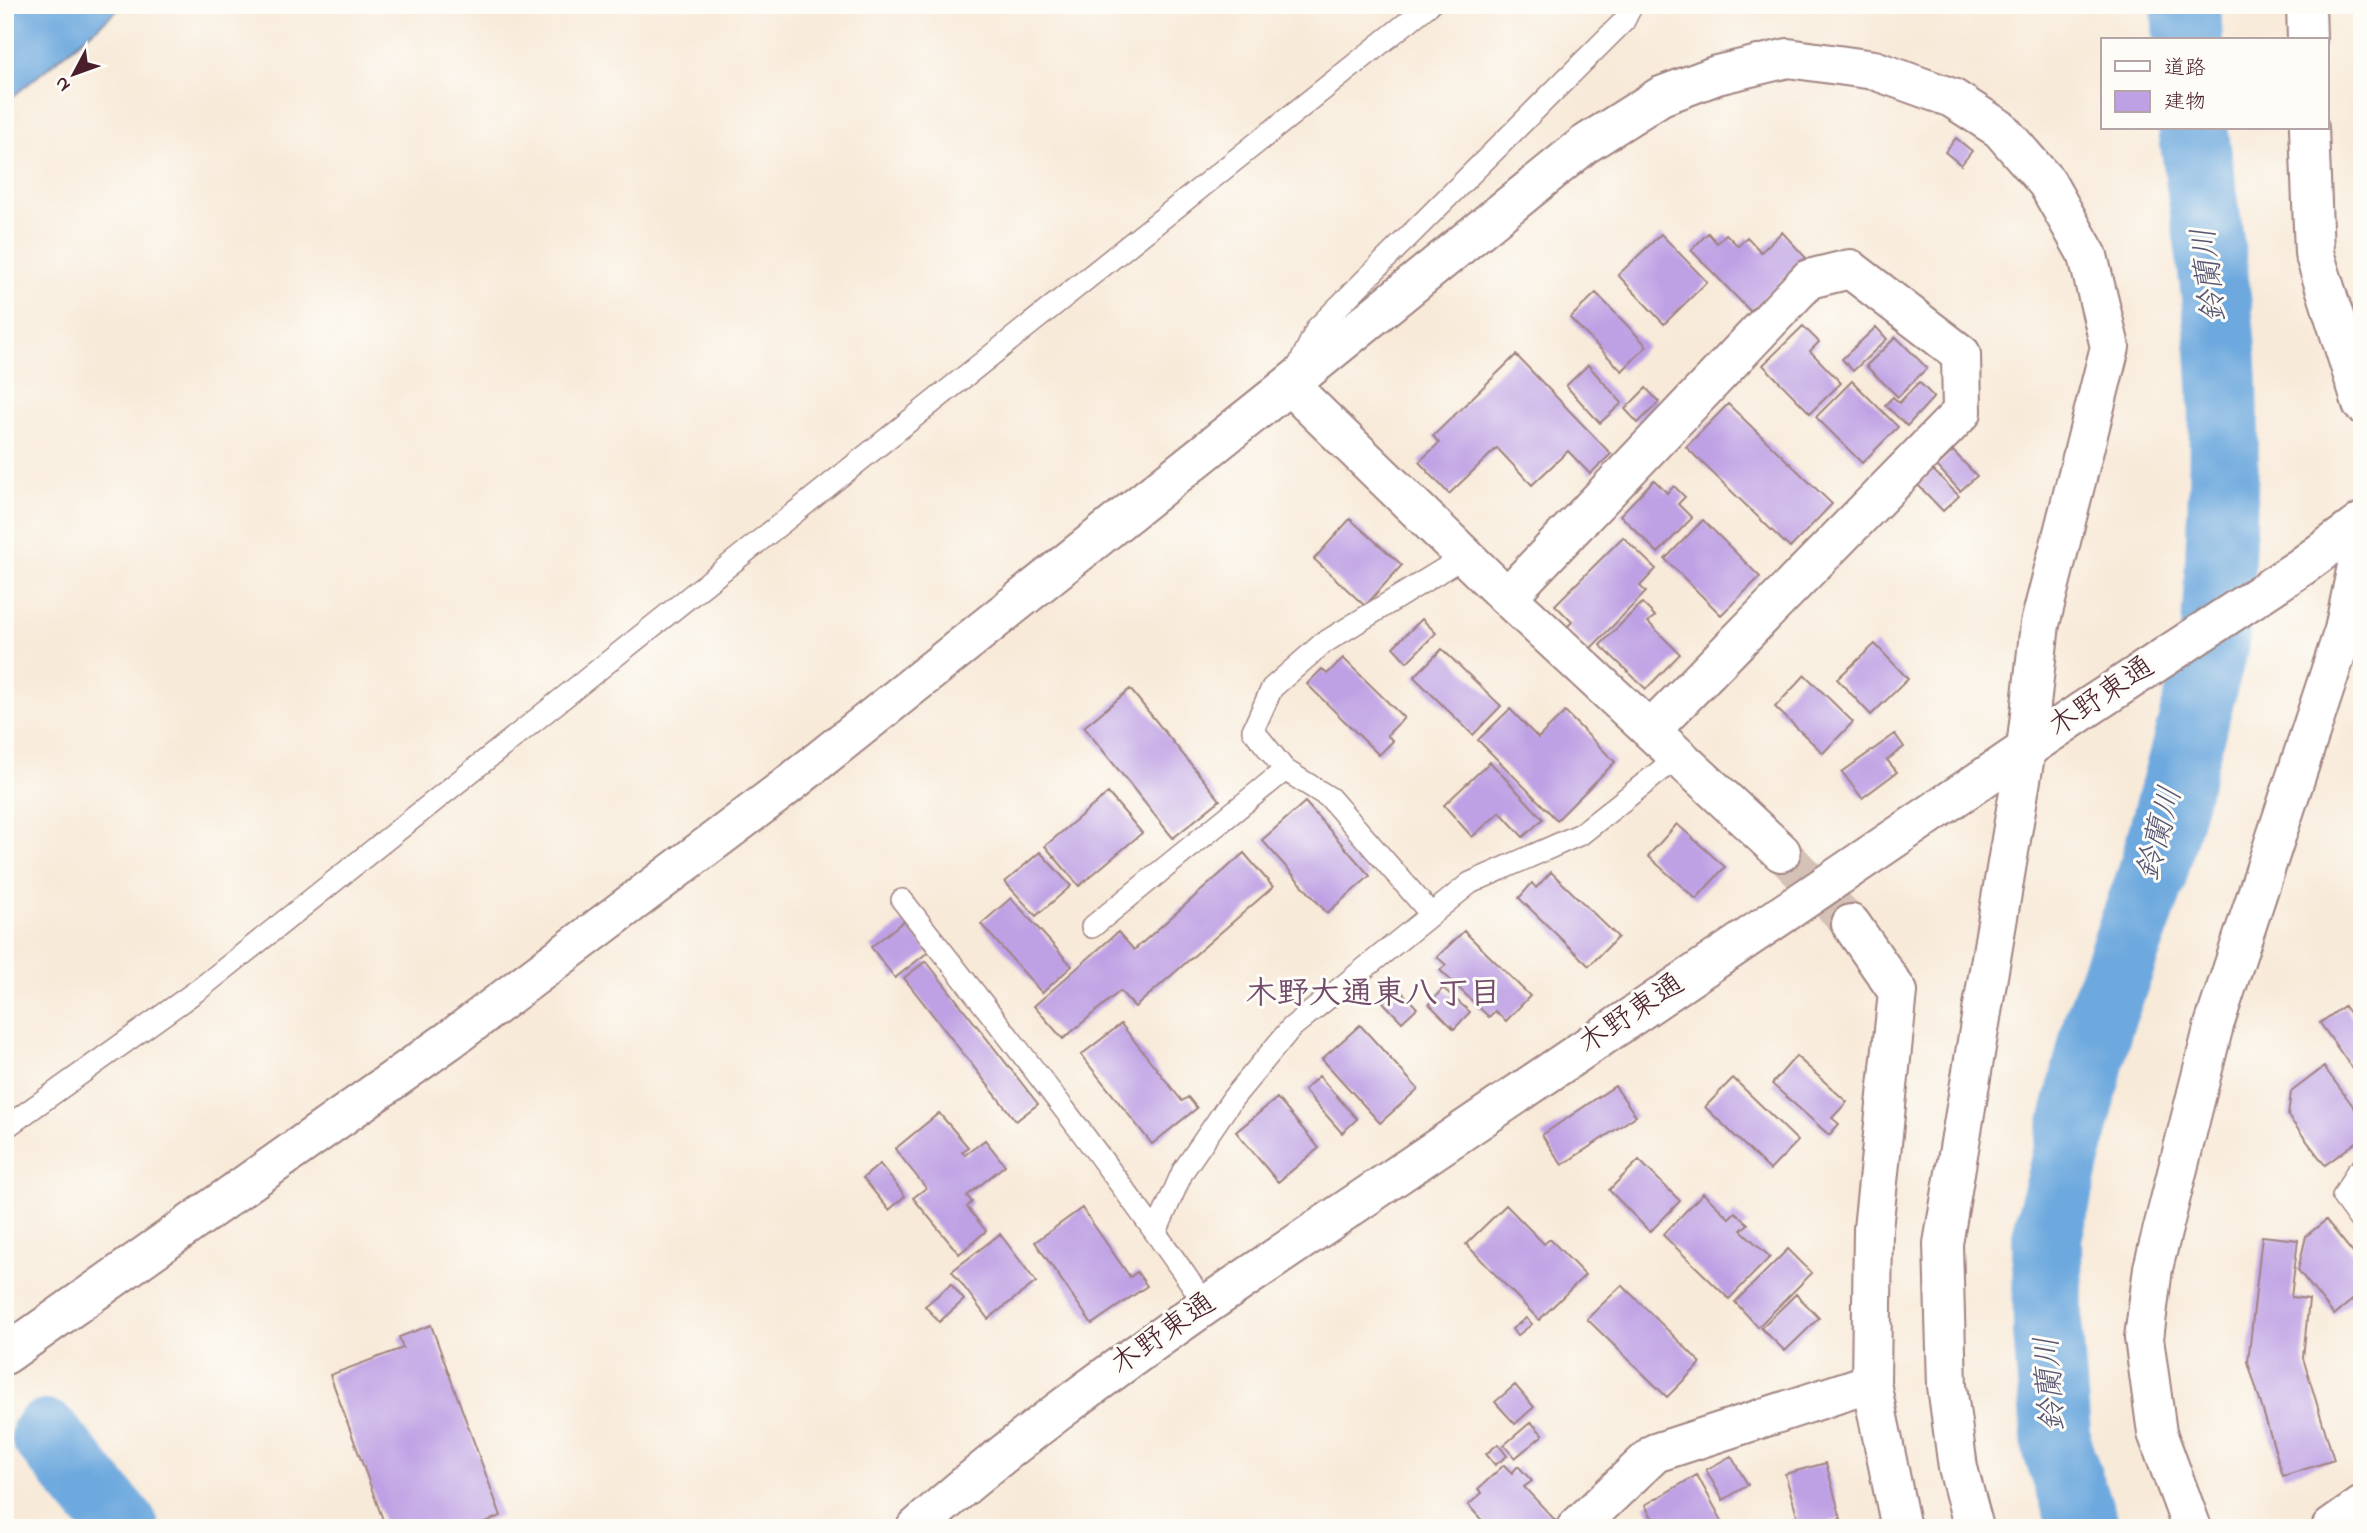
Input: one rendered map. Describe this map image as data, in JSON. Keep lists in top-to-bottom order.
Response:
{
  "streets": {
    "street": ["木野東通"]
  },
  "districts": ["木野大通東八丁目"],
  "water": ["鈴蘭川"],
  "legend": ["道路", "建物"],
  "north": "bottom left"
}
